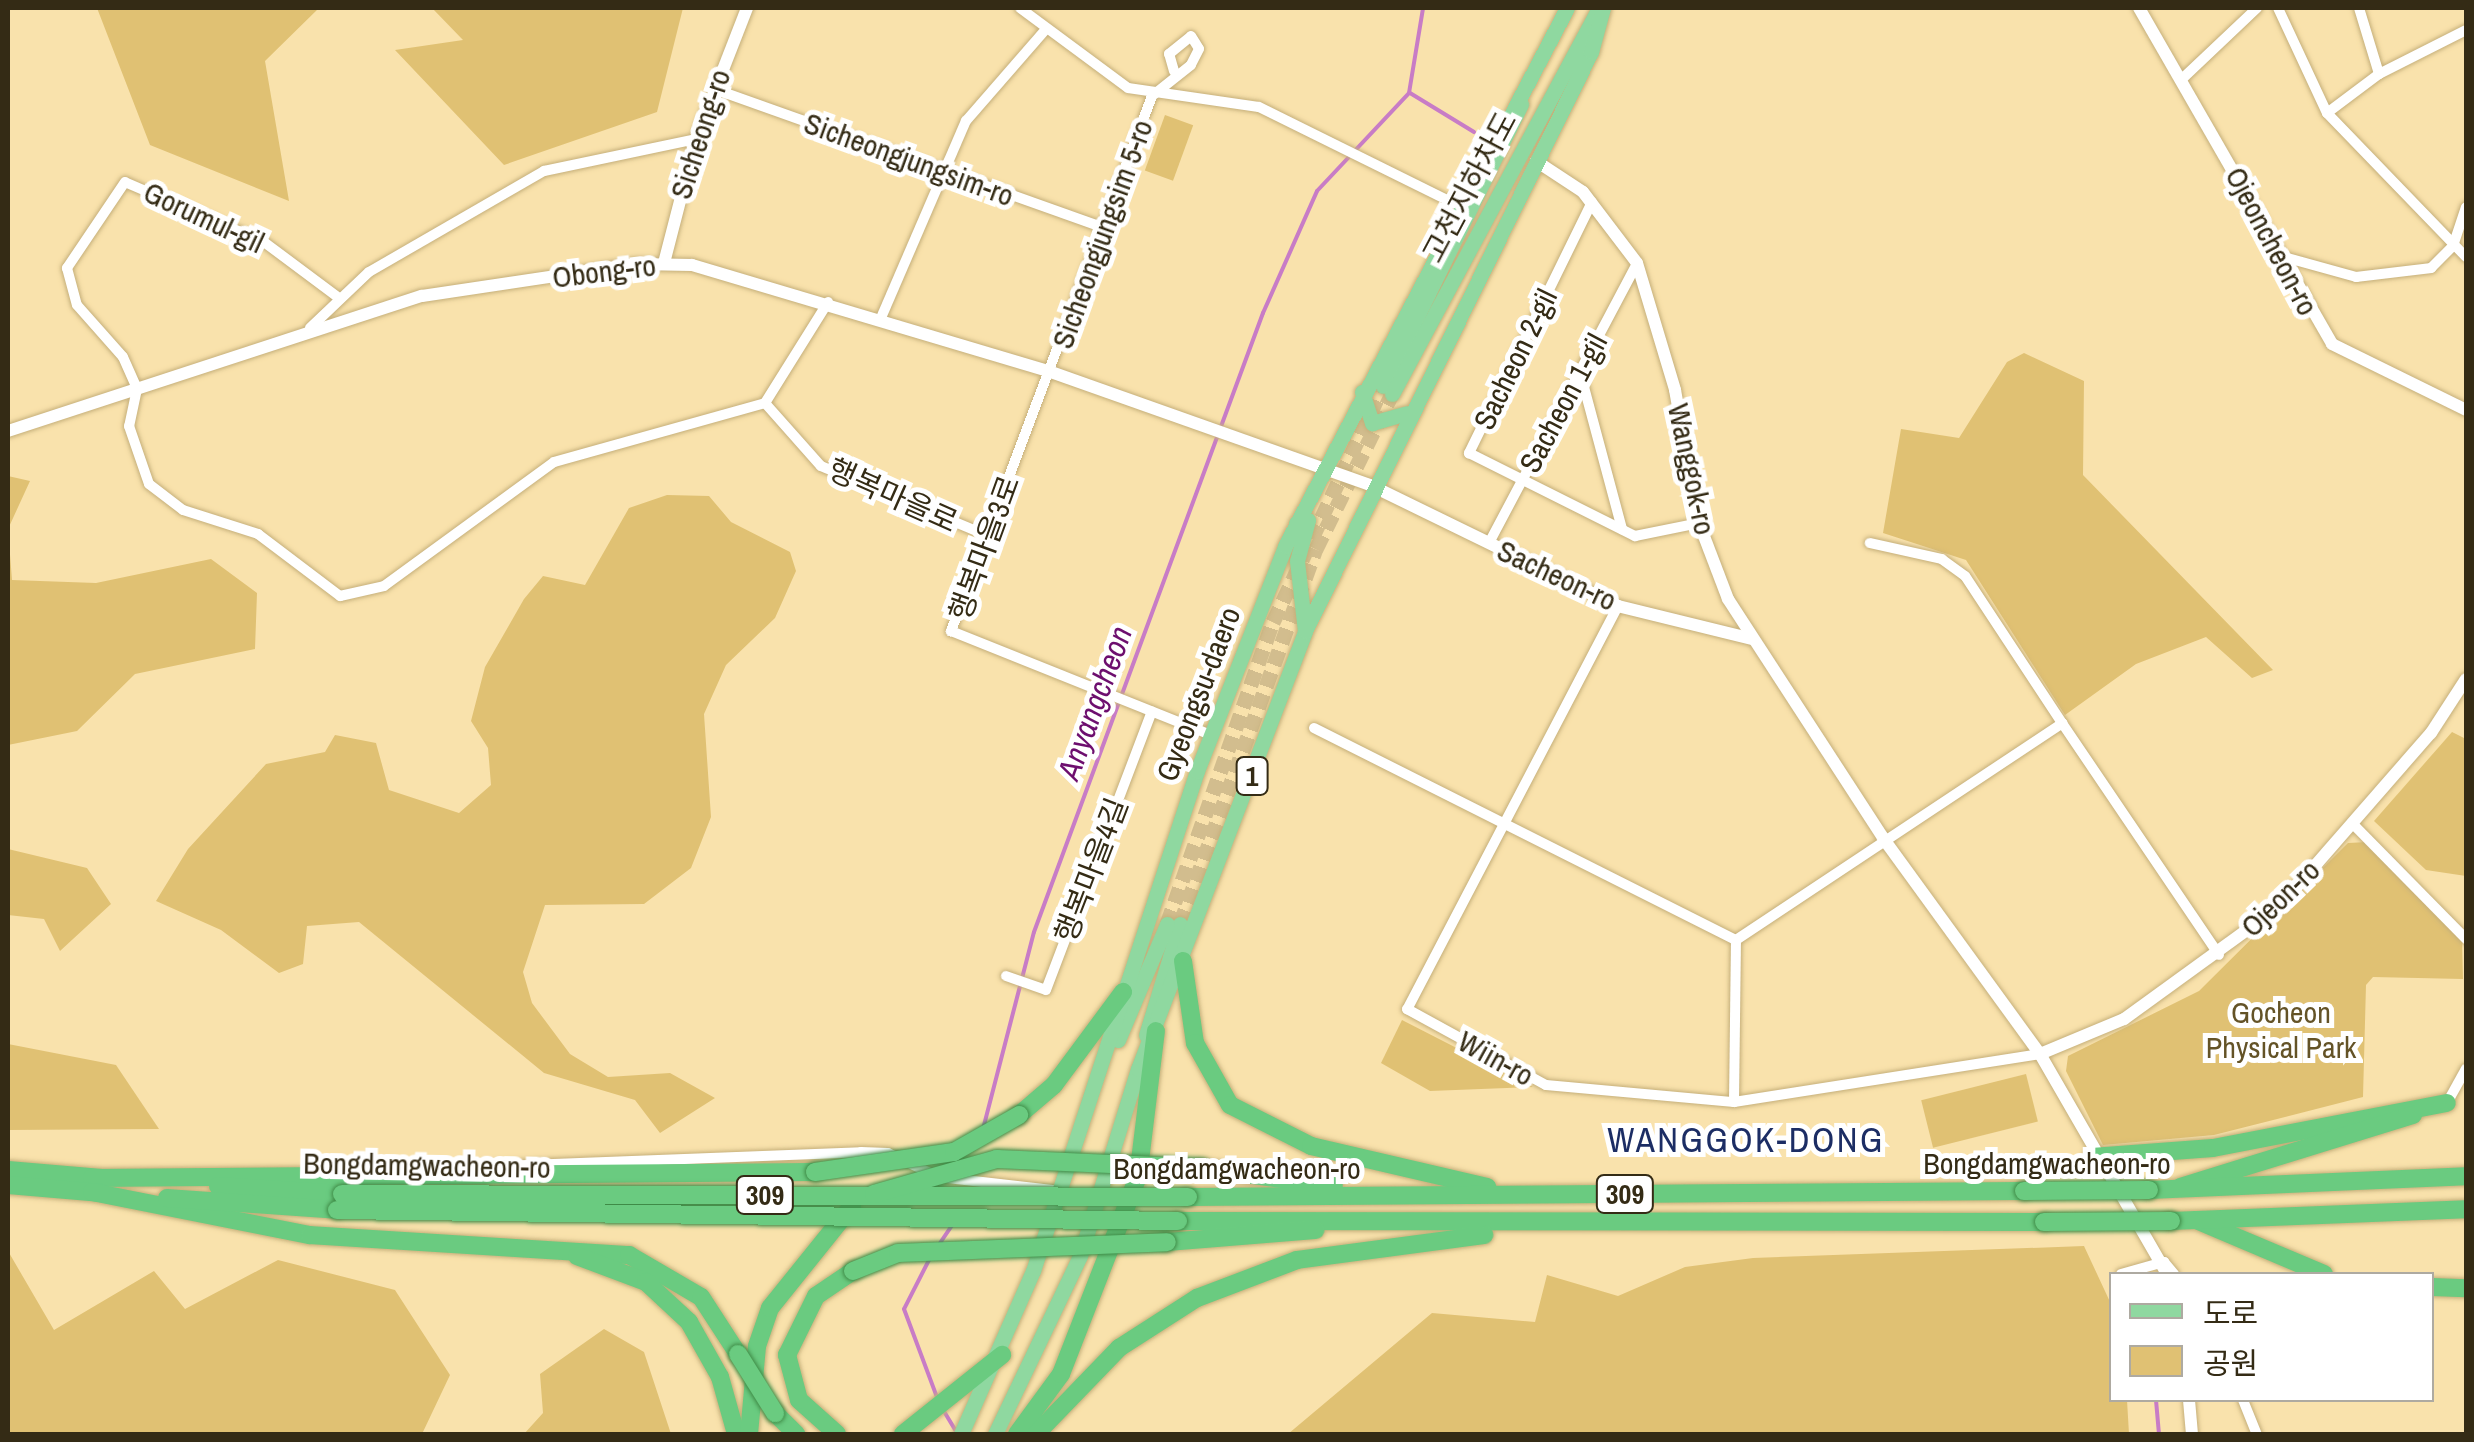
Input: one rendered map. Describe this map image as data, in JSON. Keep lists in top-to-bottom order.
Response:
{
  "streets": {
    "highway": ["Bongdamgwacheon-ro", "309"],
    "main road": ["고천지하차도", "Gyeongsu-daero", "1"],
    "street": [
      "Sicheong-ro",
      "Sicheongjungsim-ro",
      "Gorumul-gil",
      "Sicheongjungsim 5-ro",
      "Ojeoncheon-ro",
      "Obong-ro",
      "Sacheon 2-gil",
      "Sacheon 1-gil",
      "Wanggok-ro",
      "행복마을로",
      "행복마을3로",
      "Sacheon-ro",
      "행복마을4길",
      "Ojeon-ro",
      "Wiin-ro"
    ]
  },
  "crossings": [
    ["Sicheong-ro", "Sicheongjungsim-ro"],
    ["Sicheong-ro", "Obong-ro"],
    ["Sicheongjungsim-ro", "Sicheongjungsim 5-ro"],
    ["고천지하차도", "Gyeongsu-daero"],
    ["고천지하차도", "1"],
    ["Gorumul-gil", "Obong-ro"],
    ["Sicheongjungsim 5-ro", "Obong-ro"],
    ["Sicheongjungsim 5-ro", "행복마을3로"],
    ["Obong-ro", "행복마을3로"],
    ["Obong-ro", "Gyeongsu-daero"],
    ["Sacheon 2-gil", "Sacheon 1-gil"],
    ["Sacheon 2-gil", "Wanggok-ro"],
    ["Sacheon 1-gil", "Wanggok-ro"],
    ["Sacheon 1-gil", "Sacheon-ro"],
    ["Wanggok-ro", "Sacheon-ro"],
    ["Wanggok-ro", "1"],
    ["Wanggok-ro", "Ojeon-ro"],
    ["Wanggok-ro", "Wiin-ro"],
    ["행복마을로", "행복마을3로"],
    ["행복마을3로", "Gyeongsu-daero"],
    ["행복마을3로", "행복마을4길"],
    ["Sacheon-ro", "1"],
    ["Sacheon-ro", "Wiin-ro"],
    ["Gyeongsu-daero", "1"],
    ["Ojeon-ro", "Wiin-ro"]
  ],
  "districts": ["WANGGOK-DONG"],
  "water": ["Anyangcheon"],
  "parks": ["Gocheon Physical Park"],
  "legend": ["도로", "공원"]
}
